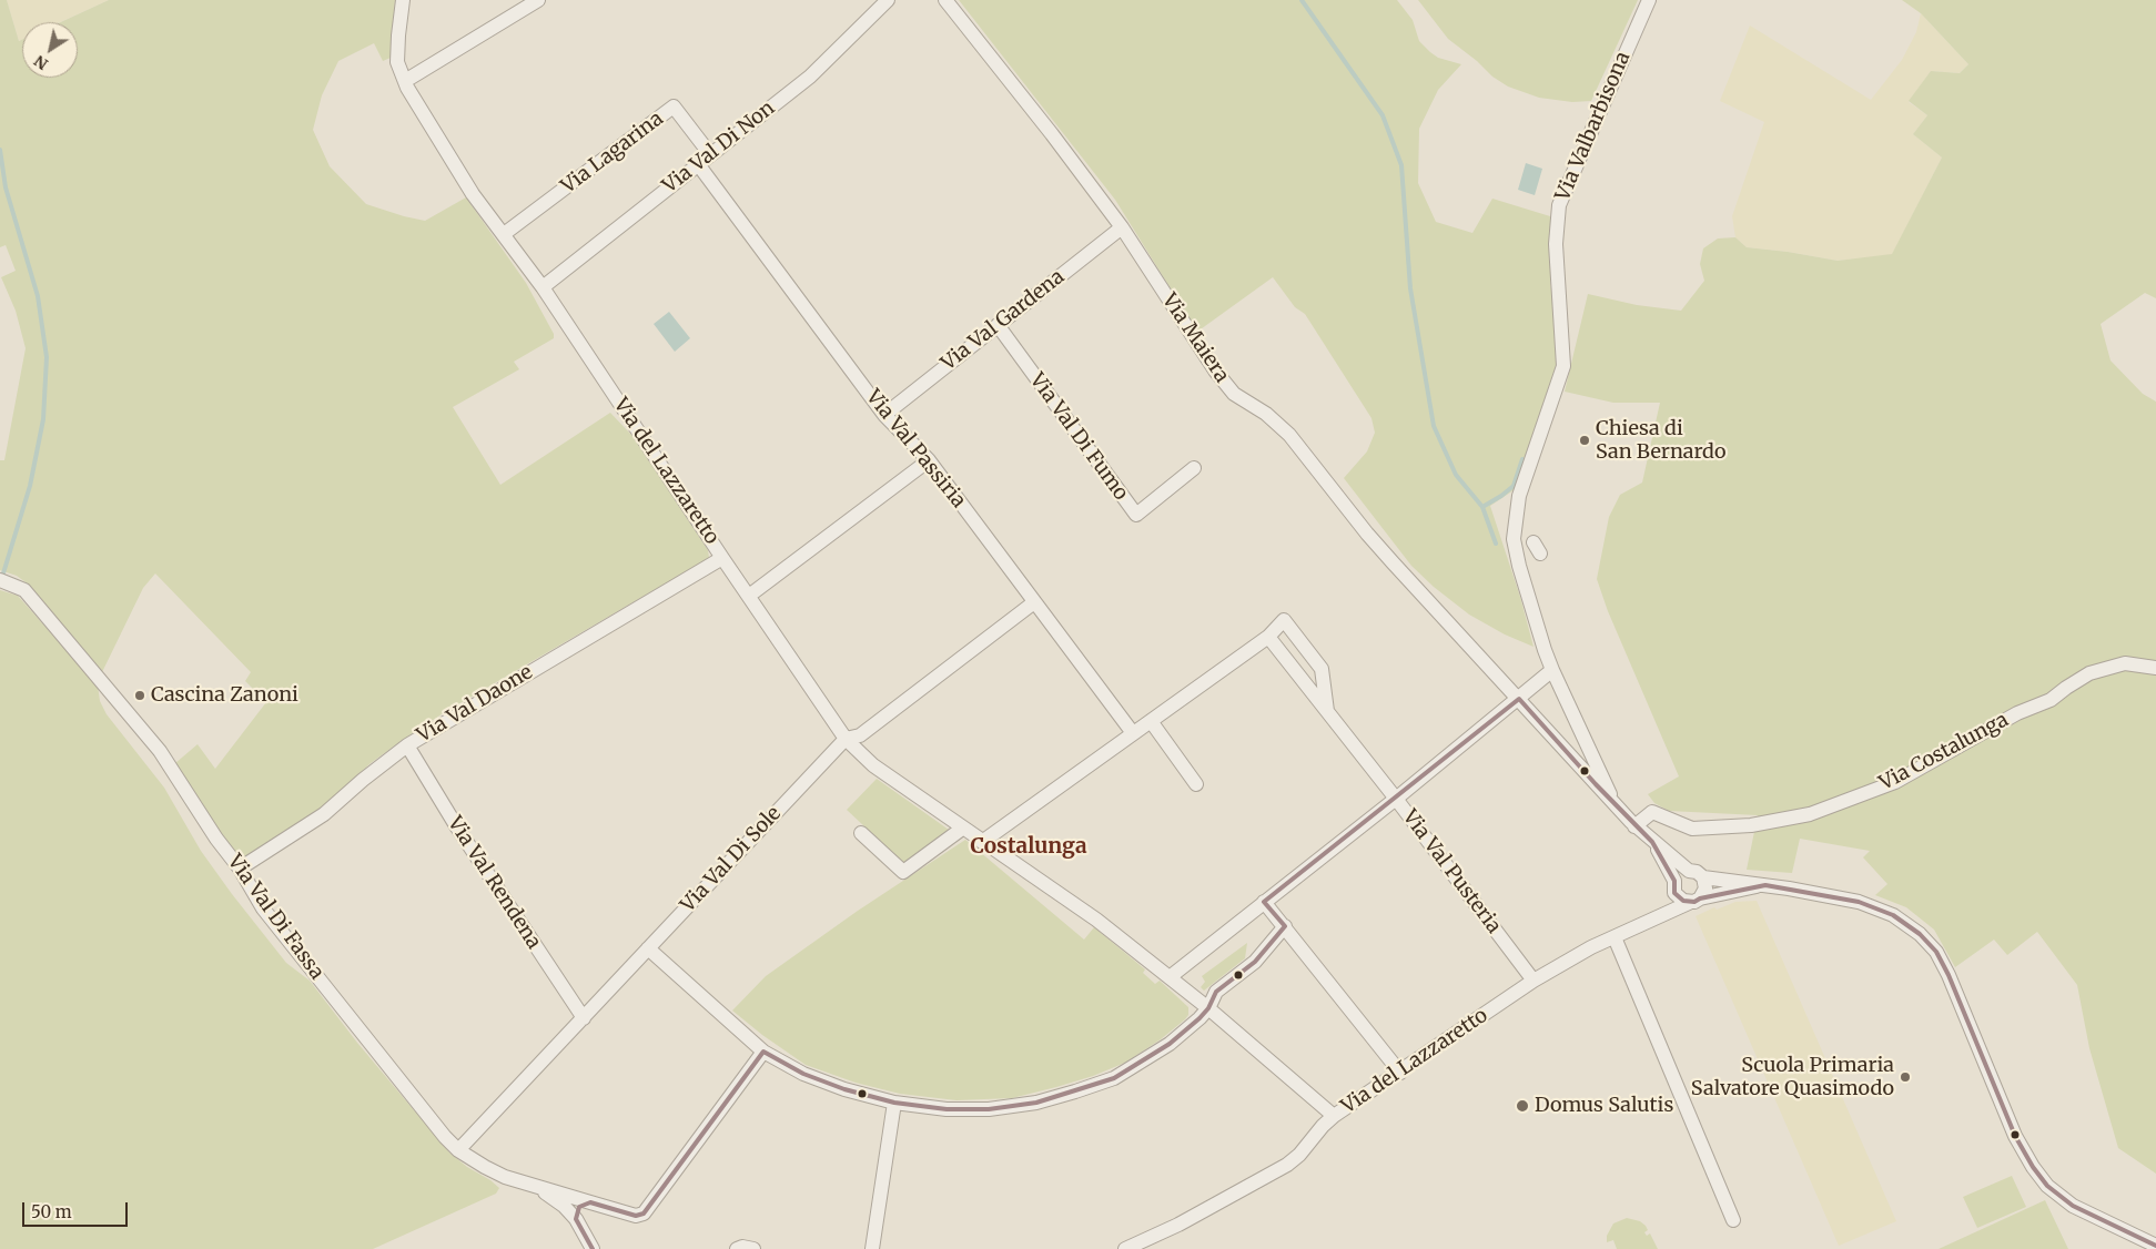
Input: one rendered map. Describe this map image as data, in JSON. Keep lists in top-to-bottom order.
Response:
{
  "streets": {
    "street": [
      "Via Valbarbisona",
      "Via Val Di Non",
      "Via Lagarina",
      "Via Val Gardena",
      "Via Maiera",
      "Via Val Di Fumo",
      "Via Val Passiria",
      "Via del Lazzaretto",
      "Via Val Daone",
      "Via Costalunga",
      "Via Val Di Sole",
      "Via Val Pusteria",
      "Via Val Rendena",
      "Via Val Di Fassa"
    ]
  },
  "crossings": [
    ["Via Val Di Non", "Via Lagarina"],
    ["Via Val Di Non", "Via Val Passiria"],
    ["Via Val Di Non", "Via del Lazzaretto"],
    ["Via Lagarina", "Via del Lazzaretto"],
    ["Via Val Gardena", "Via Maiera"],
    ["Via Val Gardena", "Via Val Di Fumo"],
    ["Via Val Gardena", "Via Val Passiria"],
    ["Via Val Passiria", "Via Val Di Sole"],
    ["Via del Lazzaretto", "Via Val Daone"],
    ["Via del Lazzaretto", "Via Val Di Sole"],
    ["Via del Lazzaretto", "Via Val Pusteria"],
    ["Via Val Daone", "Via Val Rendena"],
    ["Via Val Daone", "Via Val Di Fassa"],
    ["Via Val Di Sole", "Via Val Rendena"],
    ["Via Val Di Sole", "Via Val Di Fassa"]
  ],
  "districts": ["Costalunga"],
  "places": [
    "Chiesa di San Bernardo",
    "Cascina Zanoni",
    "Scuola Primaria Salvatore Quasimodo",
    "Domus Salutis"
  ],
  "scale_bar": "50 m",
  "north": "bottom left"
}
